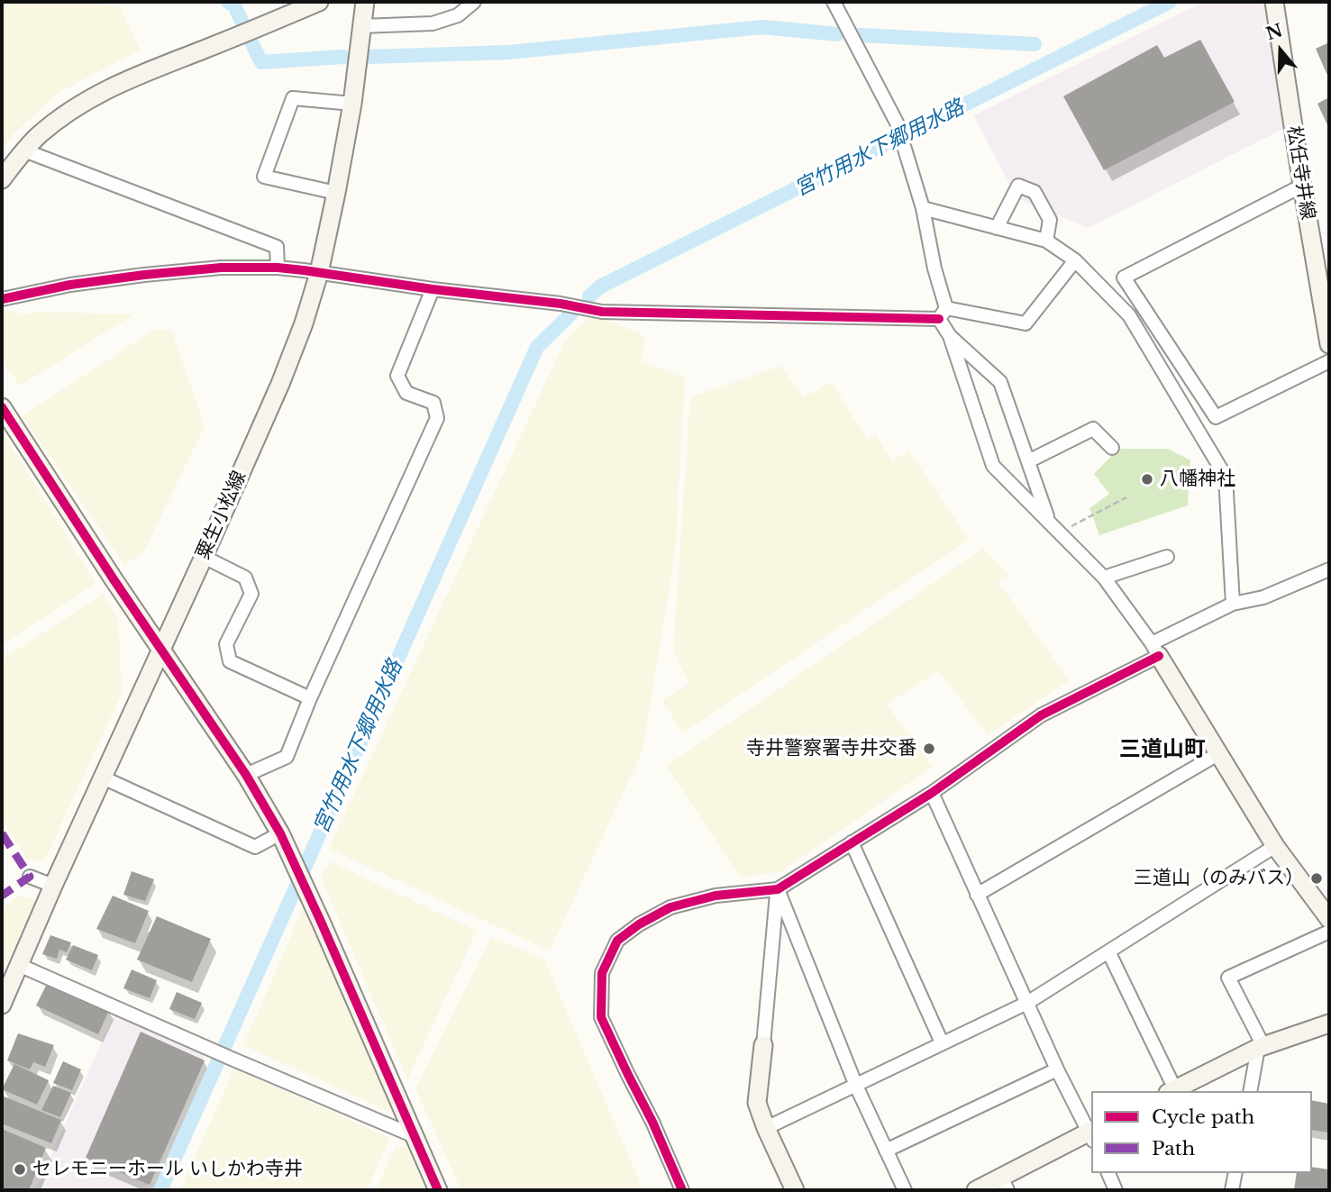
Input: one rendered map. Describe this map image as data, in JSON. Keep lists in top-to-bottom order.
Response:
{
  "streets": {
    "street": ["松任寺井線", "粟生小松線"]
  },
  "districts": ["三道山町"],
  "water": ["宮竹用水下郷用水路"],
  "places": [
    "八幡神社",
    "寺井警察署寺井交番",
    "三道山（のみバス）",
    "セレモニーホール いしかわ寺井"
  ],
  "legend": ["Cycle path", "Path"],
  "north": "top"
}
